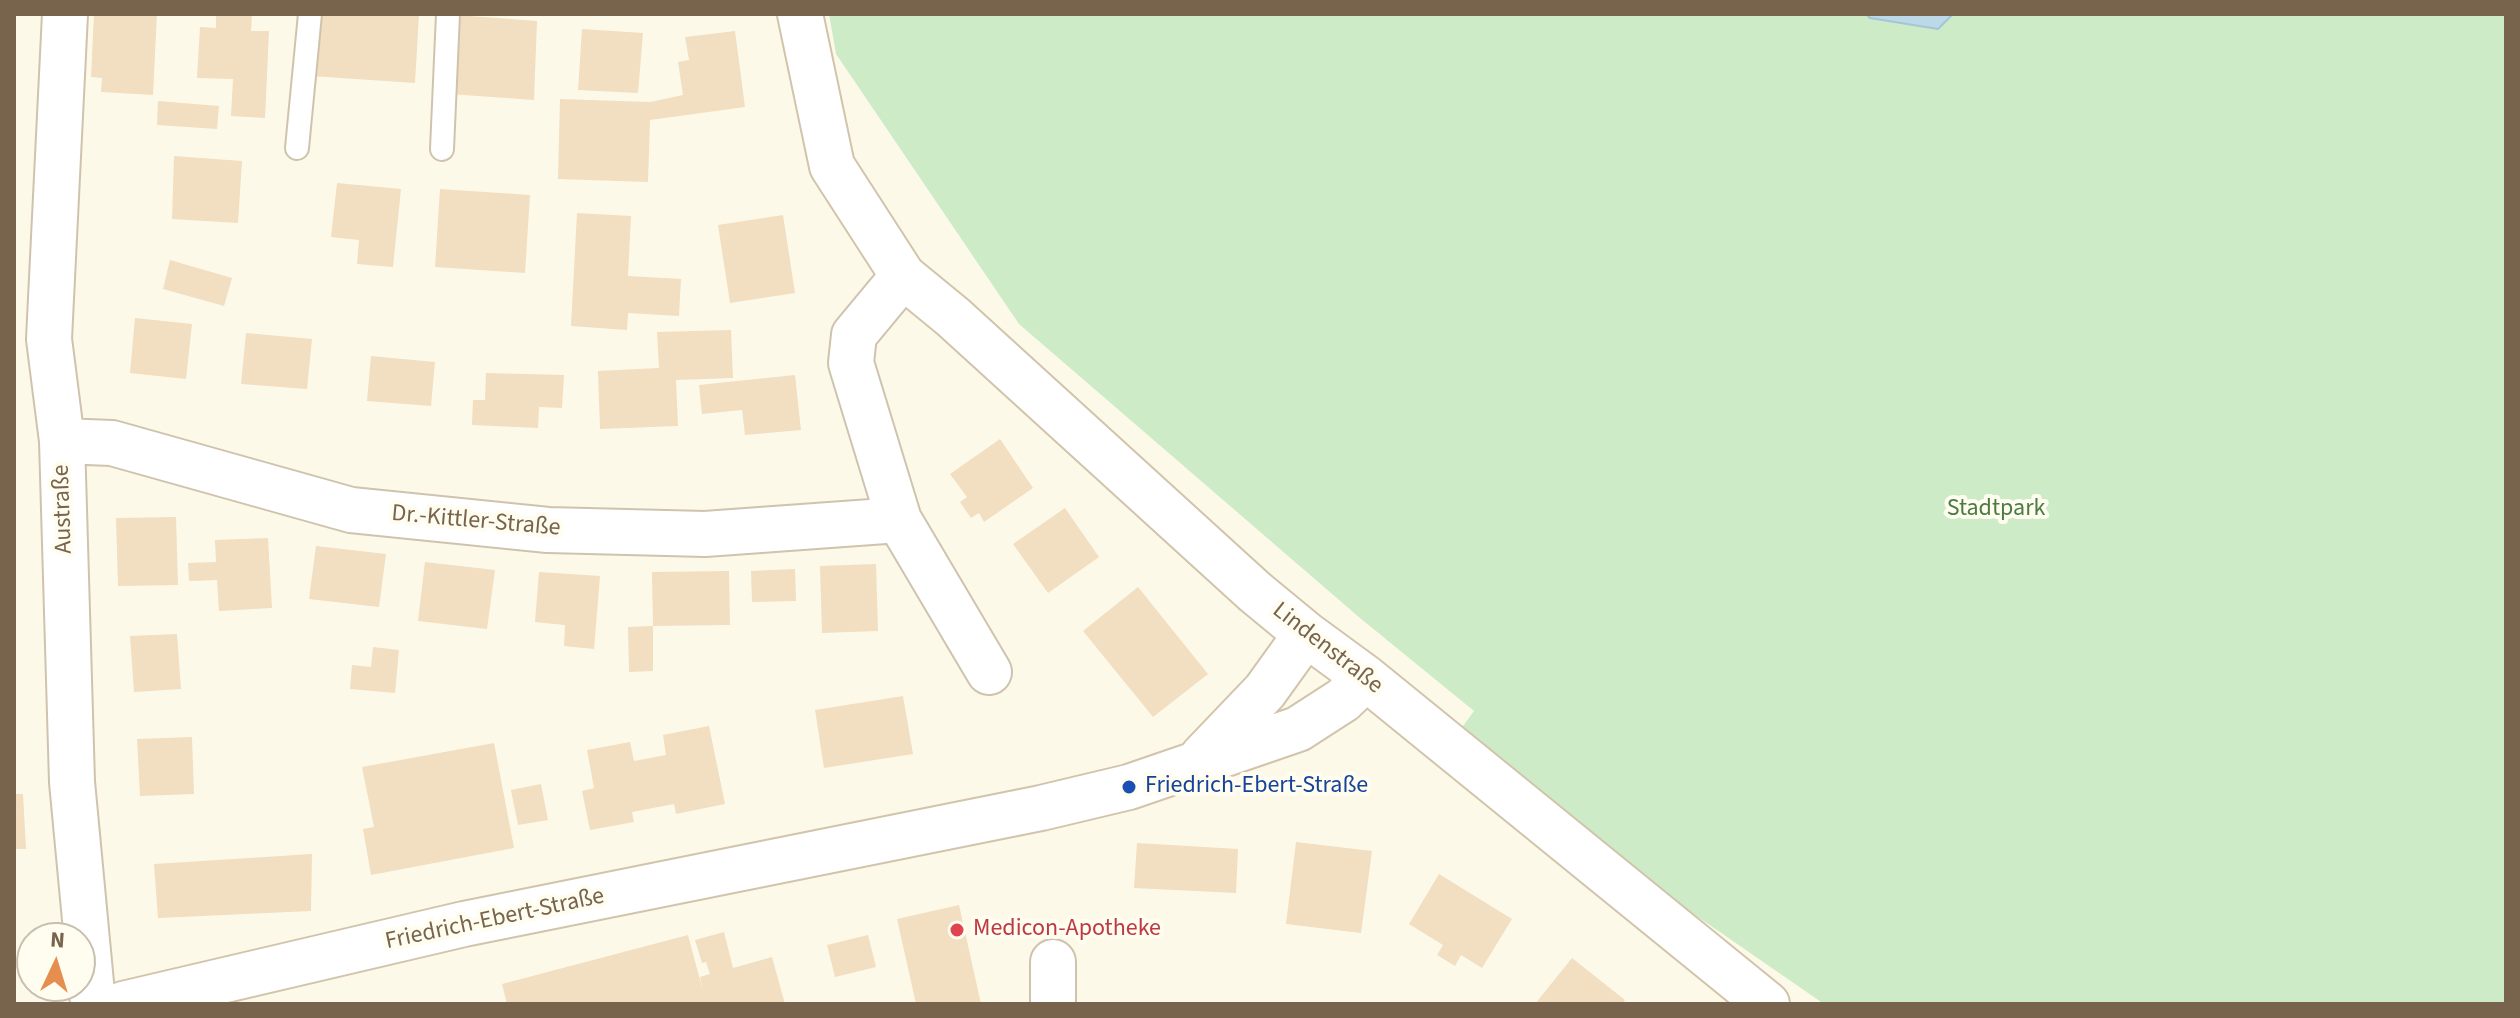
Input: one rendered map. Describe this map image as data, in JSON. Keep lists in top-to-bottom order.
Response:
{
  "streets": {
    "street": [
      "Austraße",
      "Dr.-Kittler-Straße",
      "Lindenstraße",
      "Friedrich-Ebert-Straße"
    ]
  },
  "crossings": [
    ["Austraße", "Dr.-Kittler-Straße"],
    ["Lindenstraße", "Friedrich-Ebert-Straße"]
  ],
  "parks": ["Stadtpark"],
  "places": ["Friedrich-Ebert-Straße", "Medicon-Apotheke"],
  "north": "top"
}
